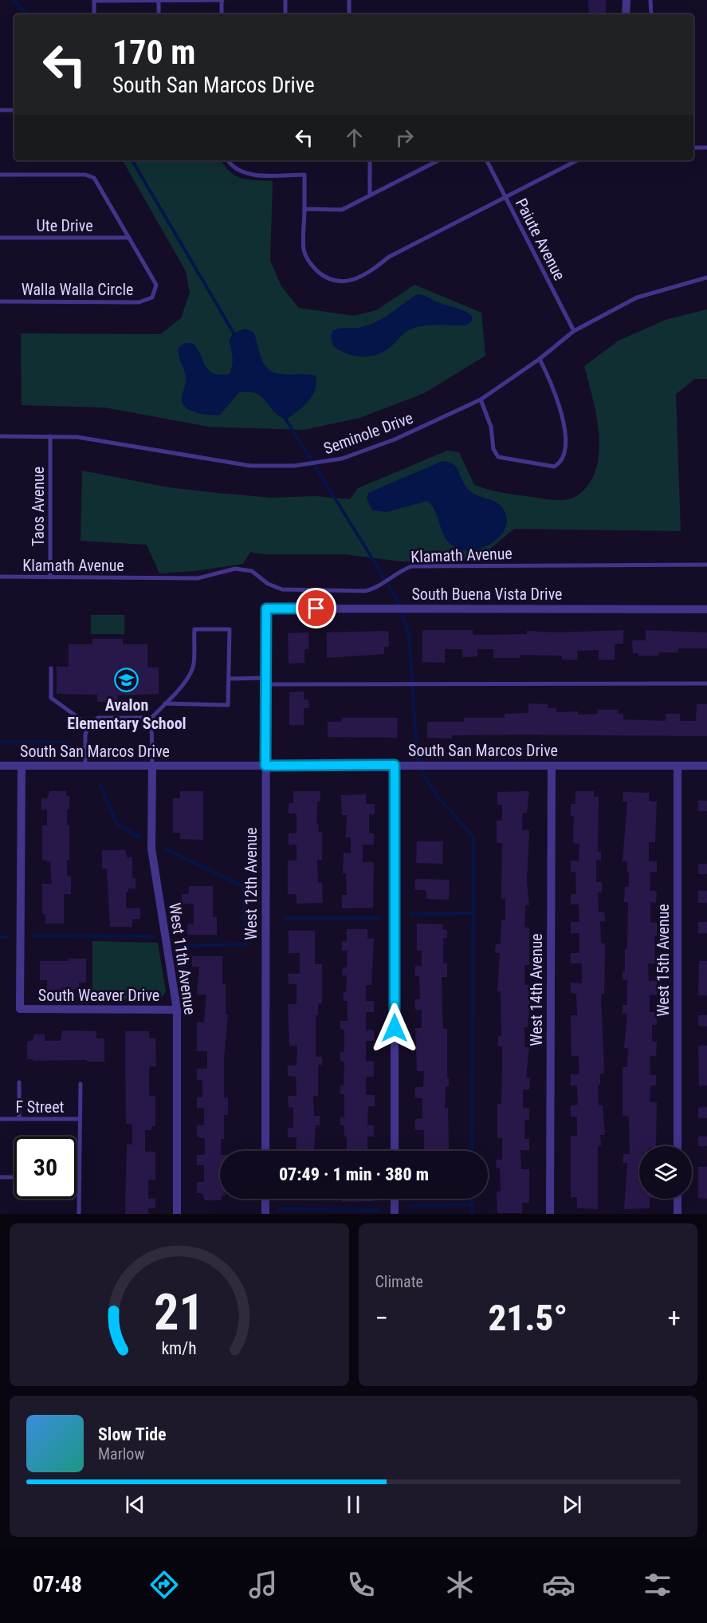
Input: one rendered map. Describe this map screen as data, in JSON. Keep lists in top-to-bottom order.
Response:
{
  "streets": {
    "street": [
      "South Buena Vista Drive",
      "South San Marcos Drive",
      "West 12th Avenue",
      "West 11th Avenue",
      "West 15th Avenue",
      "West 14th Avenue",
      "South Weaver Drive"
    ],
    "lane": [
      "Ute Drive",
      "Paiute Avenue",
      "Walla Walla Circle",
      "Seminole Drive",
      "Taos Avenue",
      "Klamath Avenue",
      "F Street"
    ]
  },
  "crossings": [
    ["Ute Drive", "Walla Walla Circle"],
    ["Paiute Avenue", "Seminole Drive"],
    ["Seminole Drive", "Taos Avenue"],
    ["Taos Avenue", "Klamath Avenue"],
    ["South Buena Vista Drive", "West 12th Avenue"],
    ["South San Marcos Drive", "West 12th Avenue"],
    ["South San Marcos Drive", "West 11th Avenue"],
    ["South San Marcos Drive", "West 15th Avenue"],
    ["South San Marcos Drive", "West 14th Avenue"],
    ["South San Marcos Drive", "South Weaver Drive"],
    ["West 11th Avenue", "South Weaver Drive"]
  ],
  "places": {
    "school or university": ["Avalon Elementary School"]
  },
  "page": {
    "turn": ["170 m", "South San Marcos Drive"],
    "limit": "30",
    "trip": "07:49 · 1 min · 380 m",
    "tile": "Climate",
    "heat": ["−", "21.5°", "+"],
    "song": ["Slow Tide", "Marlow"],
    "tabs": "07:48",
    "gauge": ["21", "km/h"]
  }
}
